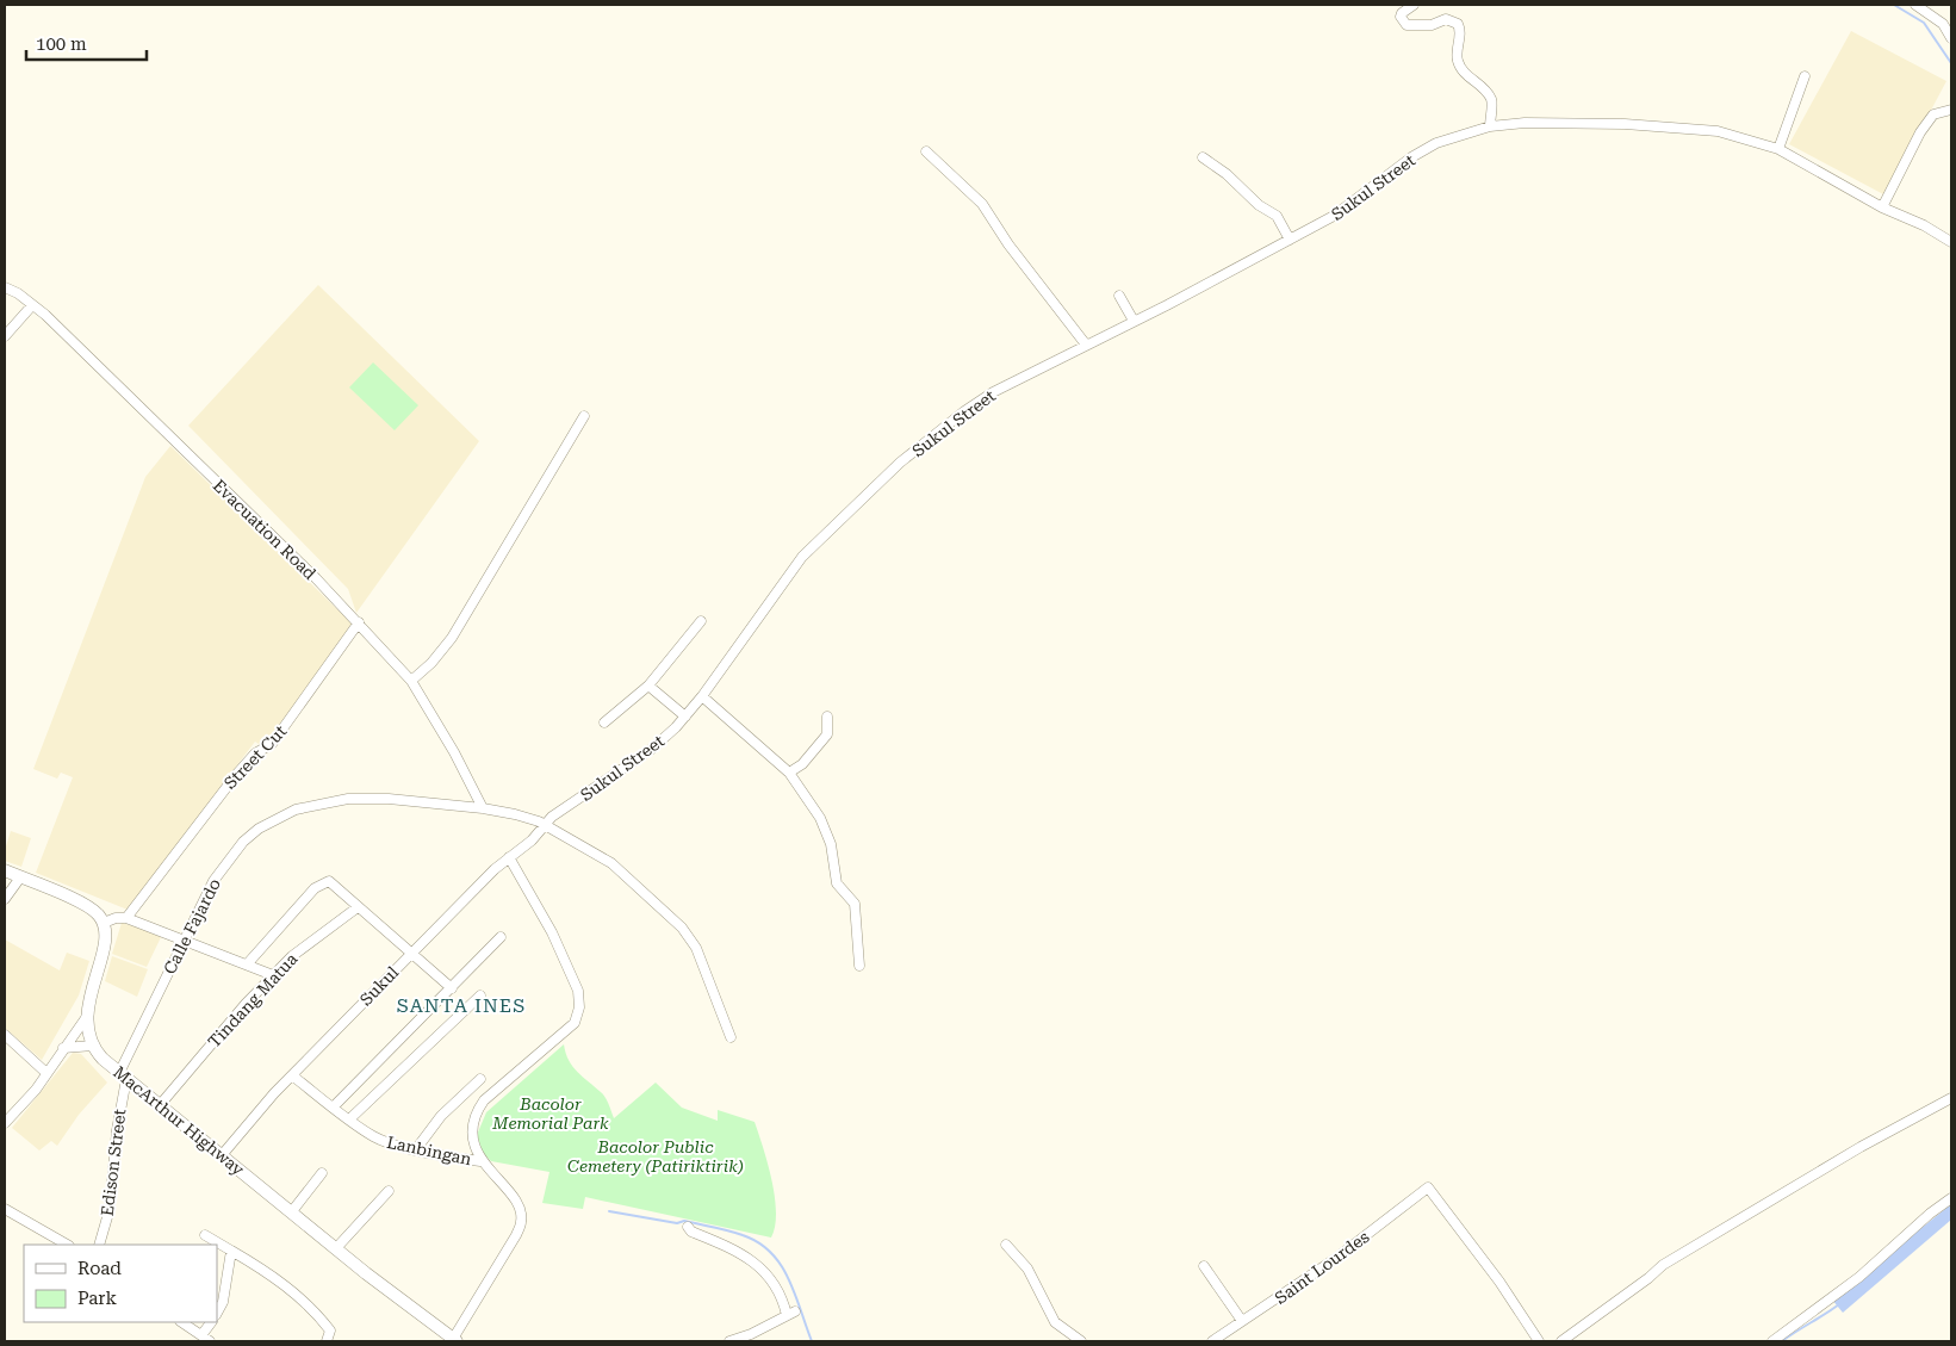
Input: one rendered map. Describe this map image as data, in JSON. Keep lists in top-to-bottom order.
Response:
{
  "streets": {
    "main road": ["MacArthur Highway"],
    "street": [
      "Sukul Street",
      "Evacuation Road",
      "Street Cut",
      "Calle Fajardo",
      "Sukul",
      "Tindang Matua",
      "Lanbingan",
      "Edison Street",
      "Saint Lourdes"
    ]
  },
  "crossings": [
    ["Sukul Street", "Calle Fajardo"],
    ["Sukul Street", "Sukul"],
    ["Evacuation Road", "Street Cut"],
    ["Evacuation Road", "Calle Fajardo"],
    ["Calle Fajardo", "Sukul"],
    ["Calle Fajardo", "MacArthur Highway"],
    ["Calle Fajardo", "Edison Street"],
    ["Sukul", "MacArthur Highway"],
    ["Sukul", "Lanbingan"],
    ["Tindang Matua", "MacArthur Highway"],
    ["MacArthur Highway", "Edison Street"]
  ],
  "districts": ["SANTA INES"],
  "parks": ["Bacolor Memorial Park", "Bacolor Public Cemetery (Patiriktirik)"],
  "legend": ["Road", "Park"],
  "scale_bar": "100 m"
}
